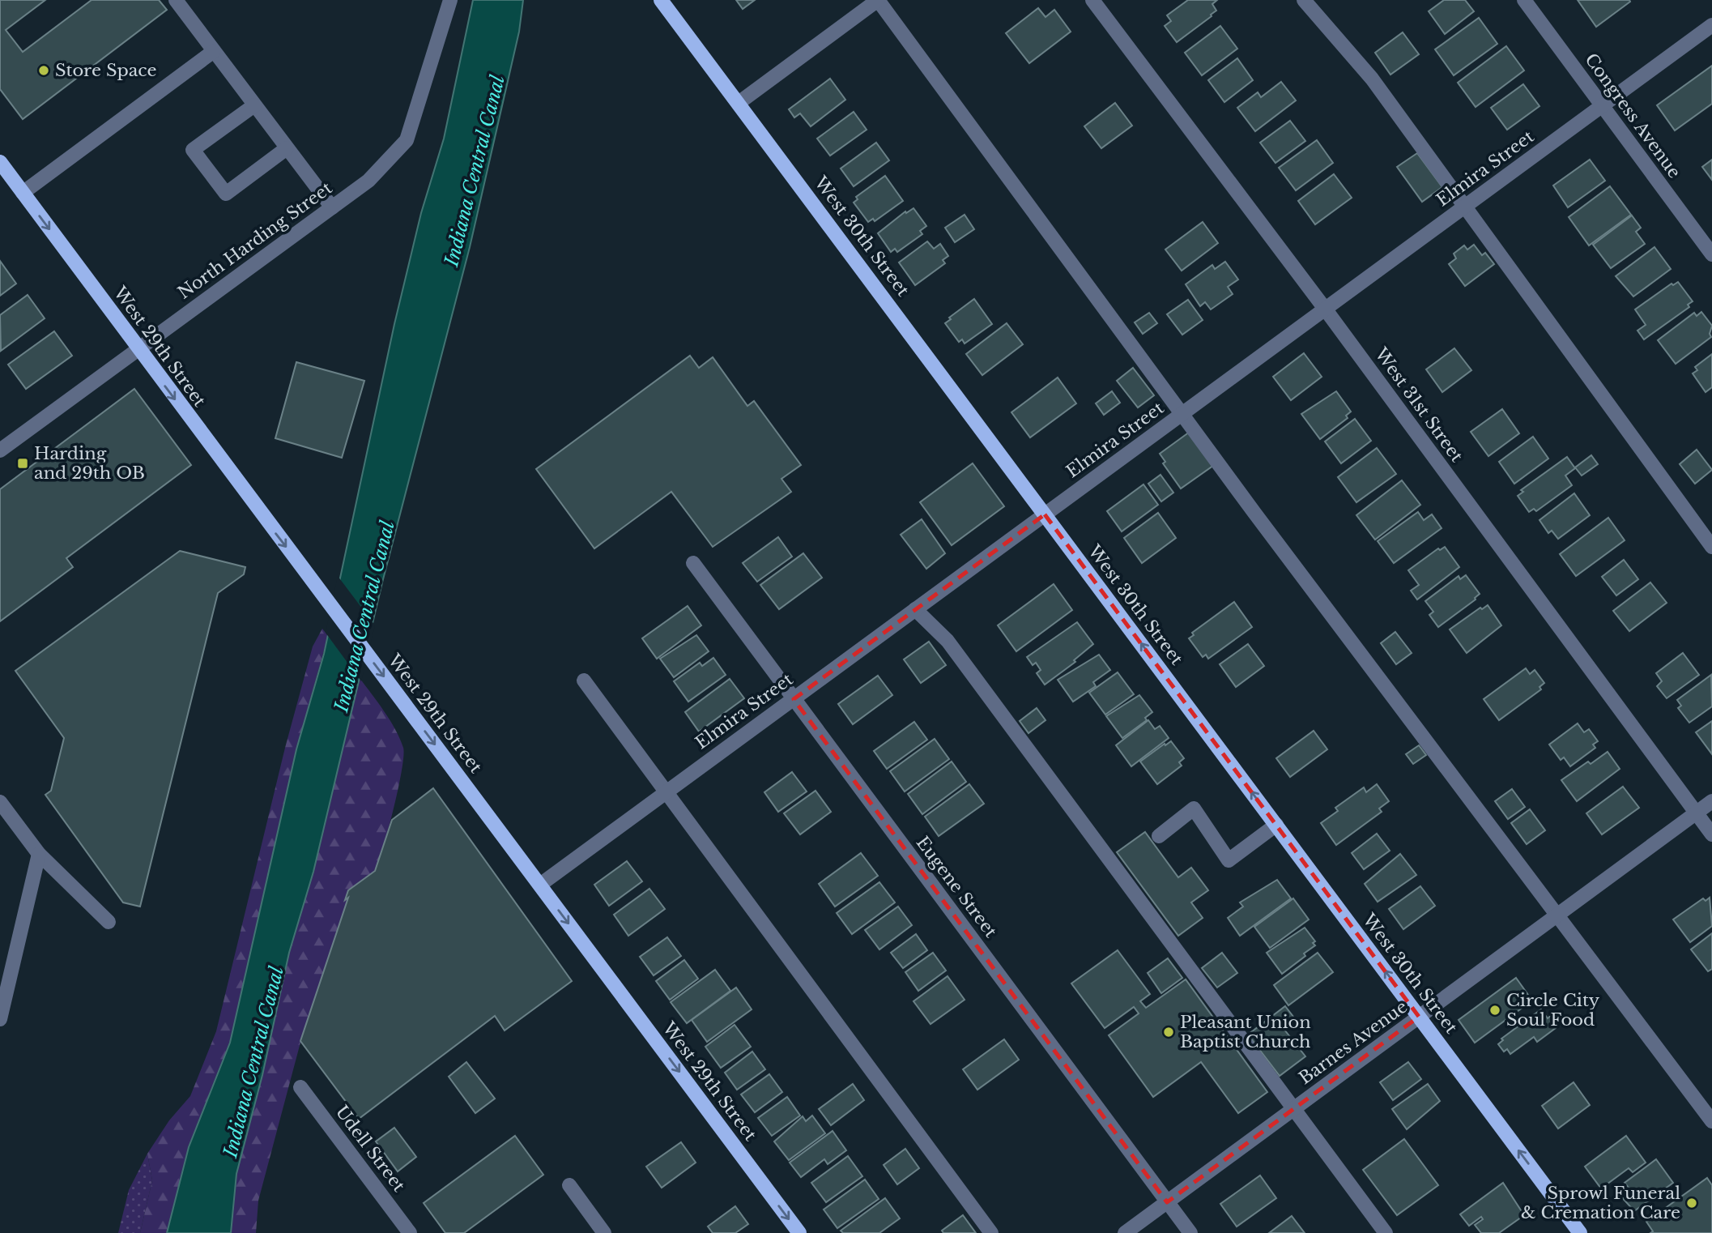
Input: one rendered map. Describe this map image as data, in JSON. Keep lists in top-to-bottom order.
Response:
{
  "streets": {
    "main road": ["West 30th Street", "West 29th Street"],
    "street": [
      "Congress Avenue",
      "Elmira Street",
      "North Harding Street",
      "West 31st Street",
      "Eugene Street",
      "Barnes Avenue",
      "Udell Street"
    ]
  },
  "crossings": [
    ["Congress Avenue", "Elmira Street"],
    ["Elmira Street", "West 30th Street"],
    ["Elmira Street", "West 29th Street"],
    ["Elmira Street", "West 31st Street"],
    ["Elmira Street", "Eugene Street"],
    ["West 30th Street", "Barnes Avenue"],
    ["North Harding Street", "West 29th Street"],
    ["West 31st Street", "Barnes Avenue"],
    ["Eugene Street", "Barnes Avenue"]
  ],
  "one_way": ["West 30th Street", "West 29th Street"],
  "water": ["Indiana Central Canal"],
  "places": {
    "other": [
      "Store Space",
      "Circle City Soul Food",
      "Pleasant Union Baptist Church",
      "Sprowl Funeral & Cremation Care"
    ],
    "transit": ["Harding and 29th OB"]
  }
}
